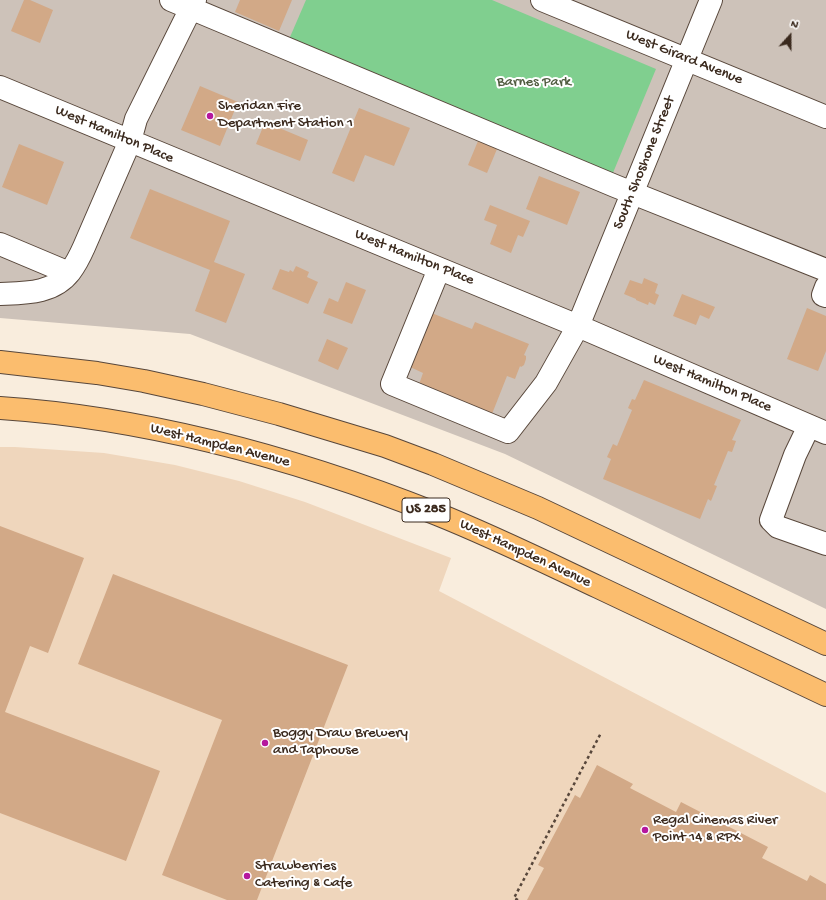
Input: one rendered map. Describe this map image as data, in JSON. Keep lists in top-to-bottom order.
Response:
{
  "streets": {
    "highway": ["West Hampden Avenue", "US 285"],
    "street": ["West Girard Avenue", "West Hamilton Place", "South Shoshone Street"]
  },
  "crossings": [
    ["West Girard Avenue", "South Shoshone Street"],
    ["West Hamilton Place", "South Shoshone Street"]
  ],
  "parks": ["Barnes Park"],
  "places": [
    "Sheridan Fire Department Station 1",
    "Boggy Draw Brewery and Taphouse",
    "Regal Cinemas River Point 14 & RPX",
    "Strawberries Catering & Cafe"
  ],
  "north": "top"
}
